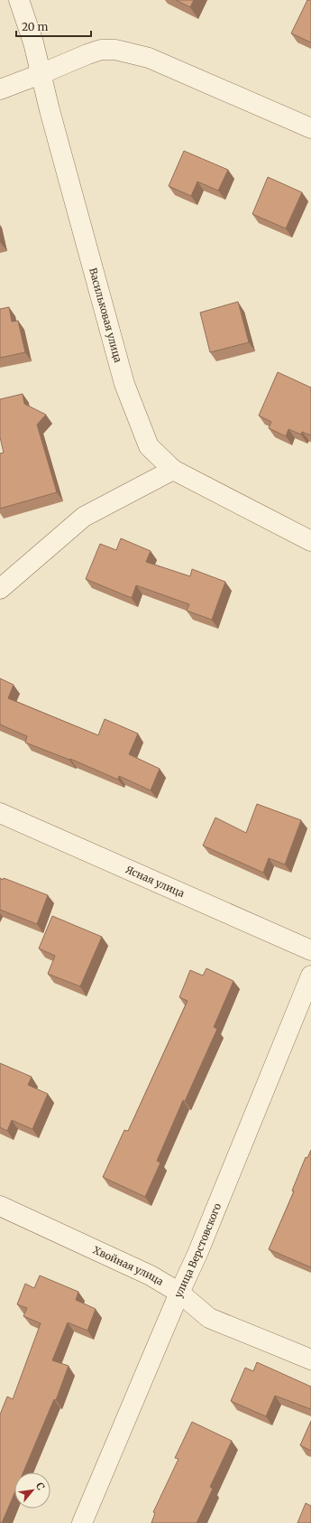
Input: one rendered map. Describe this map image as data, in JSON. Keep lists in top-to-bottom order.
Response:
{
  "streets": {
    "street": [
      "Васильковая улица",
      "Ясная улица",
      "улица Верстовского",
      "Хвойная улица"
    ]
  },
  "crossings": [
    ["улица Верстовского", "Хвойная улица"]
  ],
  "scale_bar": "20 m",
  "north": "top right"
}
